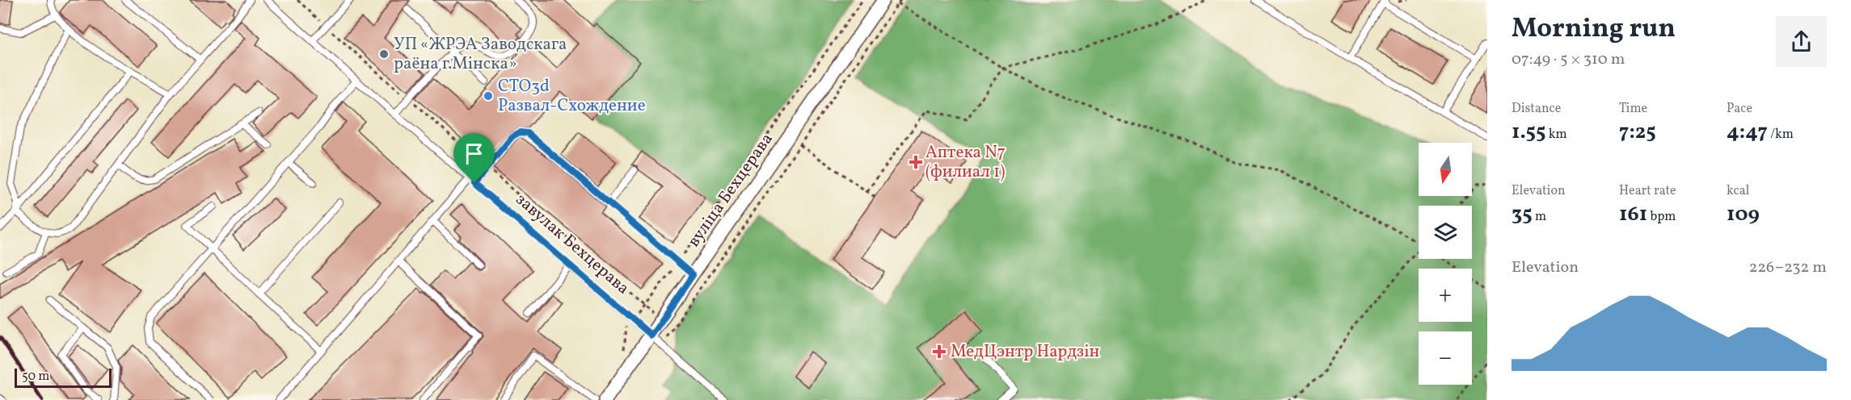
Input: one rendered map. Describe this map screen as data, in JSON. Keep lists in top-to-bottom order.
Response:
{
  "streets": {
    "street": ["вуліца Бехцерава"],
    "lane": ["завулак Бехцерава"]
  },
  "crossings": [
    ["вуліца Бехцерава", "завулак Бехцерава"]
  ],
  "places": {
    "other": ["УП «ЖРЭА Заводскага раёна г.Мінска»", "СТО3d Развал-Схождение"],
    "health": ["Аптека N7 (филиал 1)", "МедЦэнтр Нардзін"]
  },
  "scale_bar": "50 m",
  "north": "bottom",
  "page": {
    "heading": ["Morning run", "07:49 · 5 × 310 m"],
    "stats": [
      ["Distance", "1.55 km"],
      ["Time", "7:25"],
      ["Pace", "4:47 /km"],
      ["Elevation", "35 m"],
      ["Heart rate", "161 bpm"],
      ["kcal", "109"]
    ],
    "map_buttons": ["+", "−"],
    "chart": ["Elevation", "226–232 m"],
    "scale": "50 m"
  }
}
